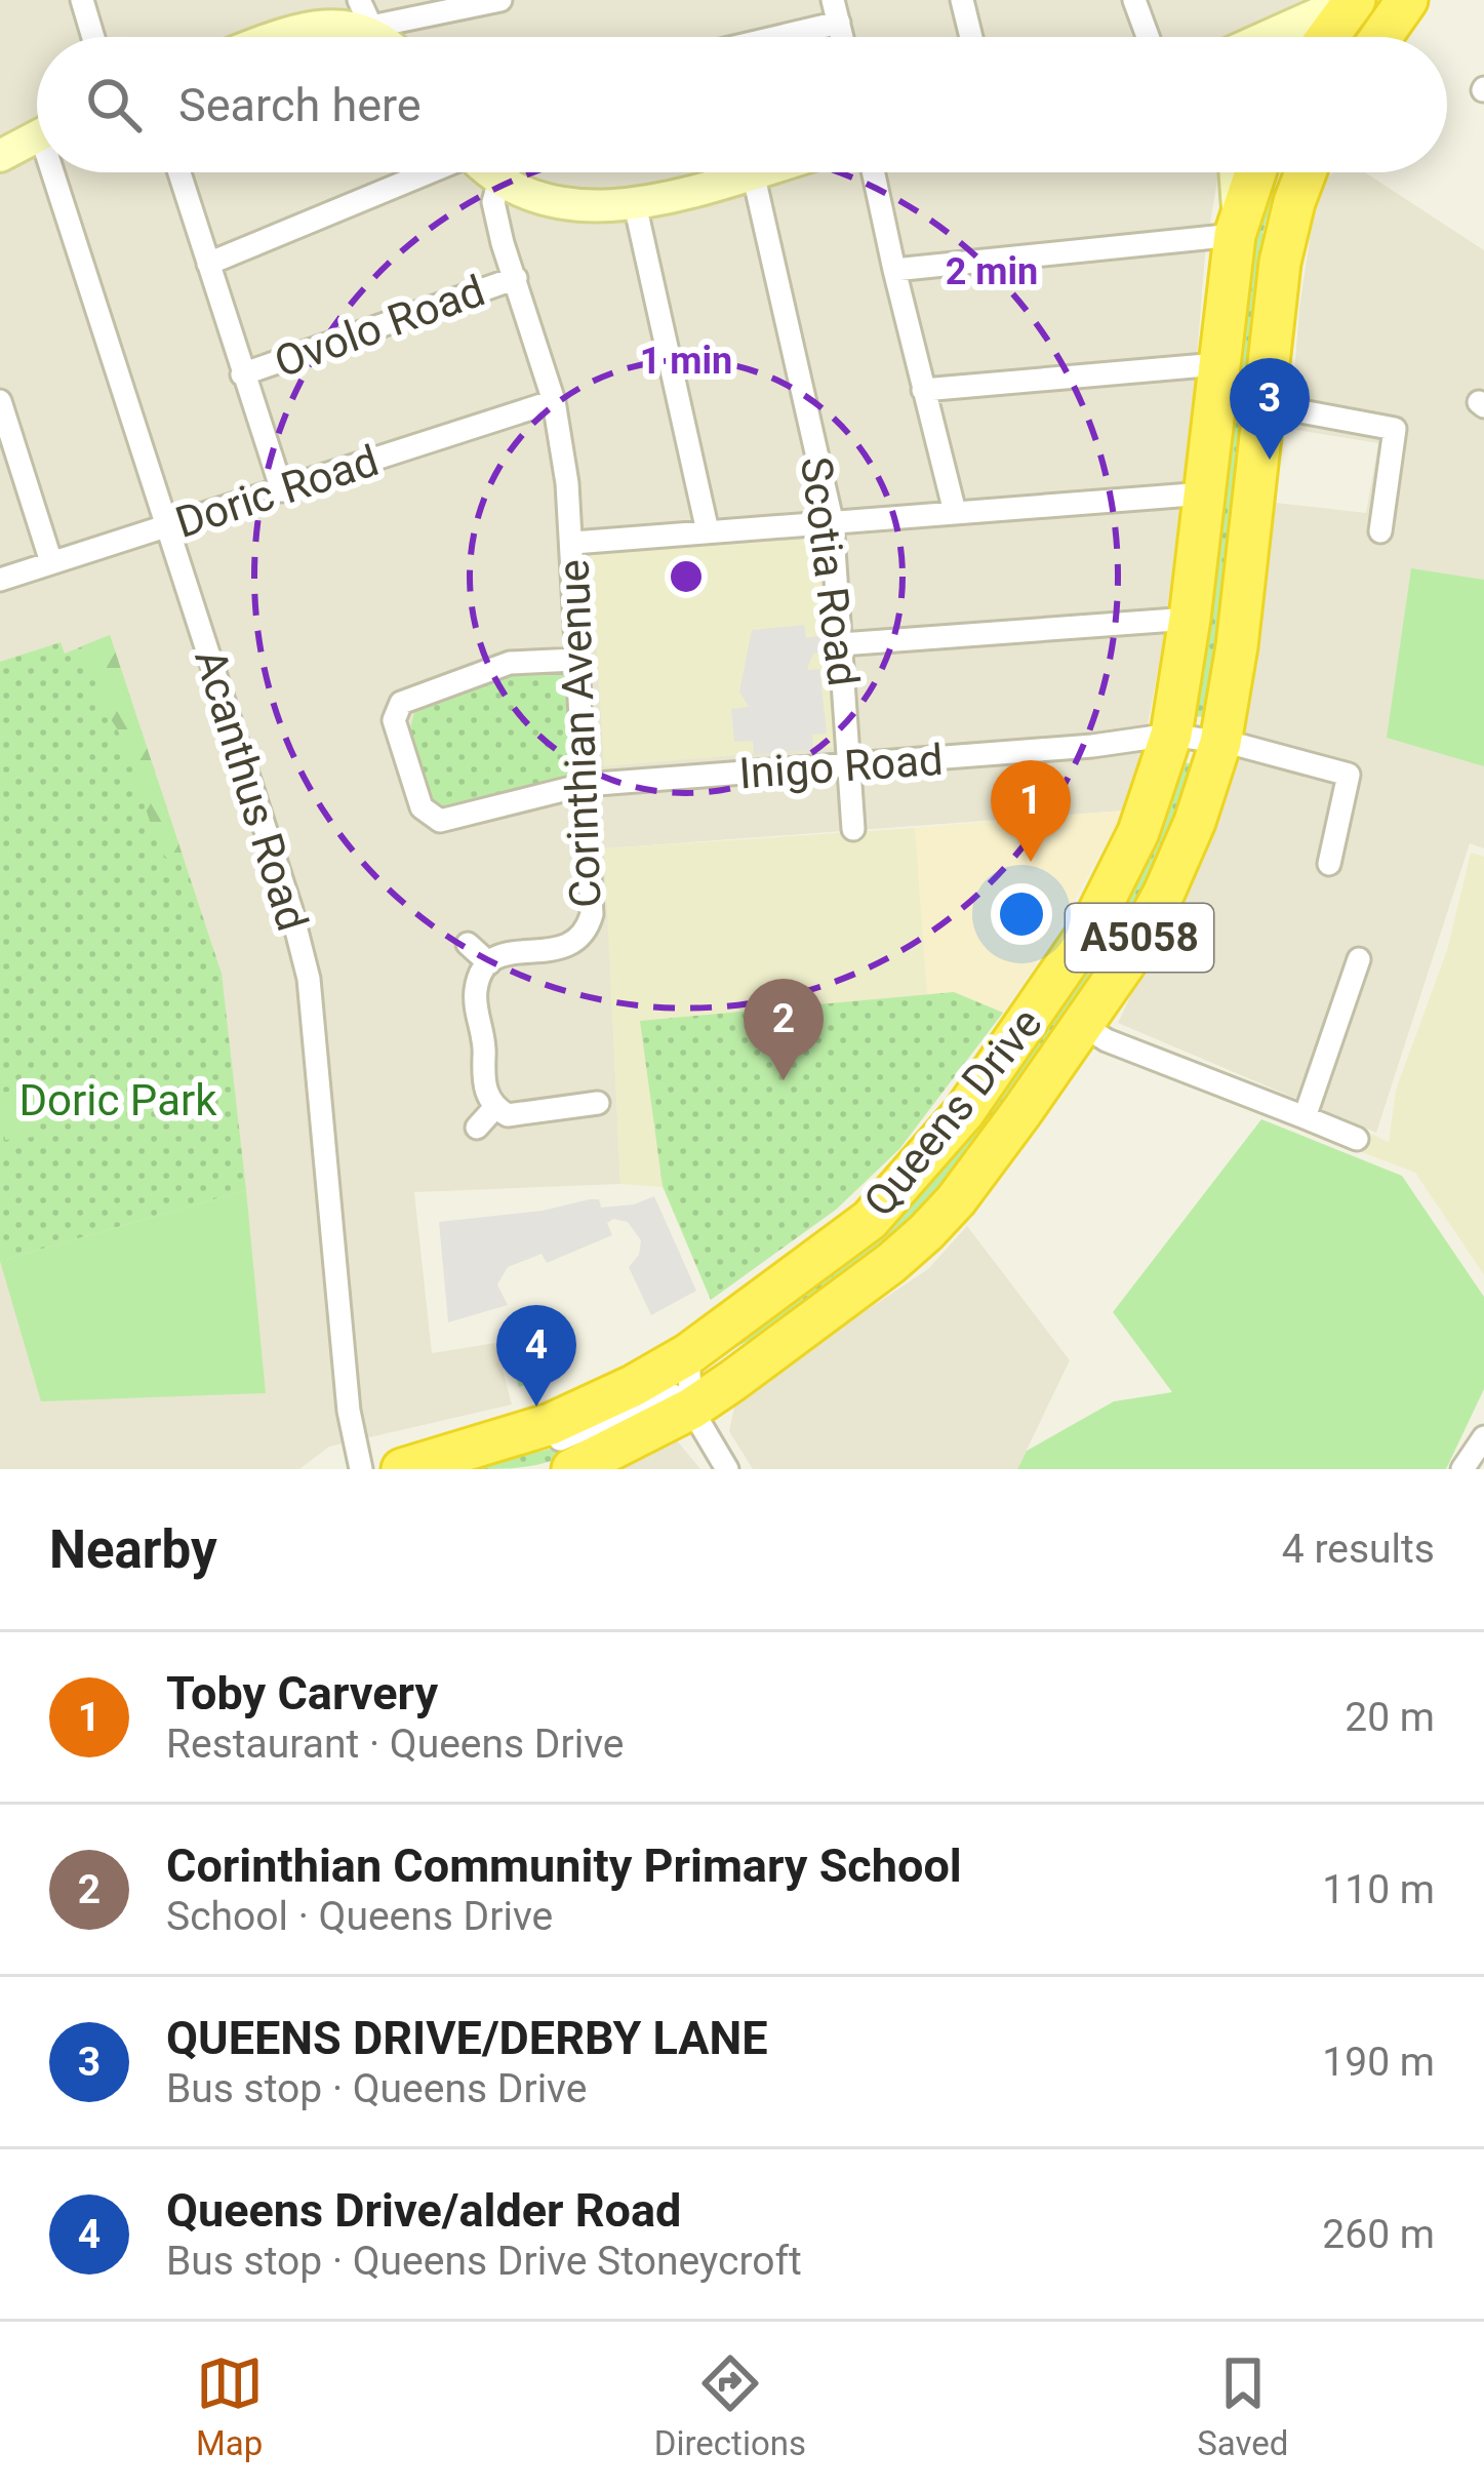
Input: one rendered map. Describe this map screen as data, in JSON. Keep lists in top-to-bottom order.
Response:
{
  "streets": {
    "highway": ["A5058", "Queens Drive"],
    "street": [
      "Ovolo Road",
      "Doric Road",
      "Scotia Road",
      "Corinthian Avenue",
      "Inigo Road",
      "Acanthus Road"
    ]
  },
  "crossings": [
    ["Ovolo Road", "Corinthian Avenue"],
    ["Doric Road", "Corinthian Avenue"],
    ["Doric Road", "Acanthus Road"],
    ["Scotia Road", "Inigo Road"],
    ["Corinthian Avenue", "Inigo Road"],
    ["Inigo Road", "Queens Drive"],
    ["A5058", "Queens Drive"]
  ],
  "parks": ["Doric Park"],
  "page": {
    "search": "Search here",
    "pins": [
      "3",
      "1",
      "2",
      "4"
    ],
    "heading": ["Nearby", "4 results"],
    "list": [
      {
        "mark": "1",
        "name": "Toby Carvery",
        "note": "Restaurant · Queens Drive",
        "value": "20 m"
      },
      {
        "mark": "2",
        "name": "Corinthian Community Primary School",
        "note": "School · Queens Drive",
        "value": "110 m"
      },
      {
        "mark": "3",
        "name": "QUEENS DRIVE/DERBY LANE",
        "note": "Bus stop · Queens Drive",
        "value": "190 m"
      },
      {
        "mark": "4",
        "name": "Queens Drive/alder Road",
        "note": "Bus stop · Queens Drive Stoneycroft",
        "value": "260 m"
      }
    ],
    "nav": ["Map", "Directions", "Saved"]
  },
  "rings": ["2 min", "1 min"]
}
